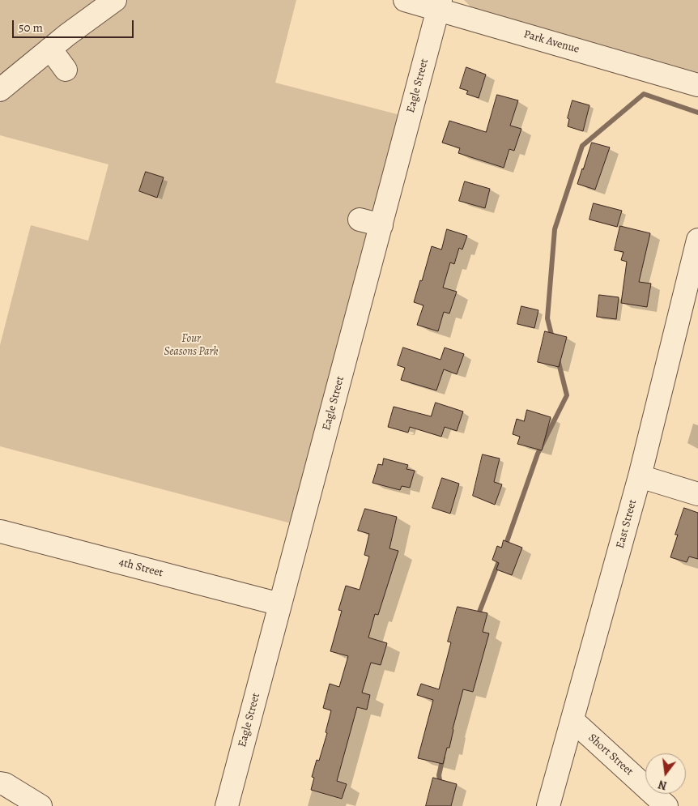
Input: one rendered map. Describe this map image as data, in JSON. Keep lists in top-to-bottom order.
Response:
{
  "streets": {
    "street": [
      "Park Avenue",
      "Eagle Street",
      "East Street",
      "4th Street",
      "Short Street"
    ]
  },
  "crossings": [
    ["Park Avenue", "Eagle Street"],
    ["Eagle Street", "4th Street"],
    ["East Street", "Short Street"]
  ],
  "parks": ["Four Seasons Park"],
  "scale_bar": "50 m",
  "north": "bottom"
}
